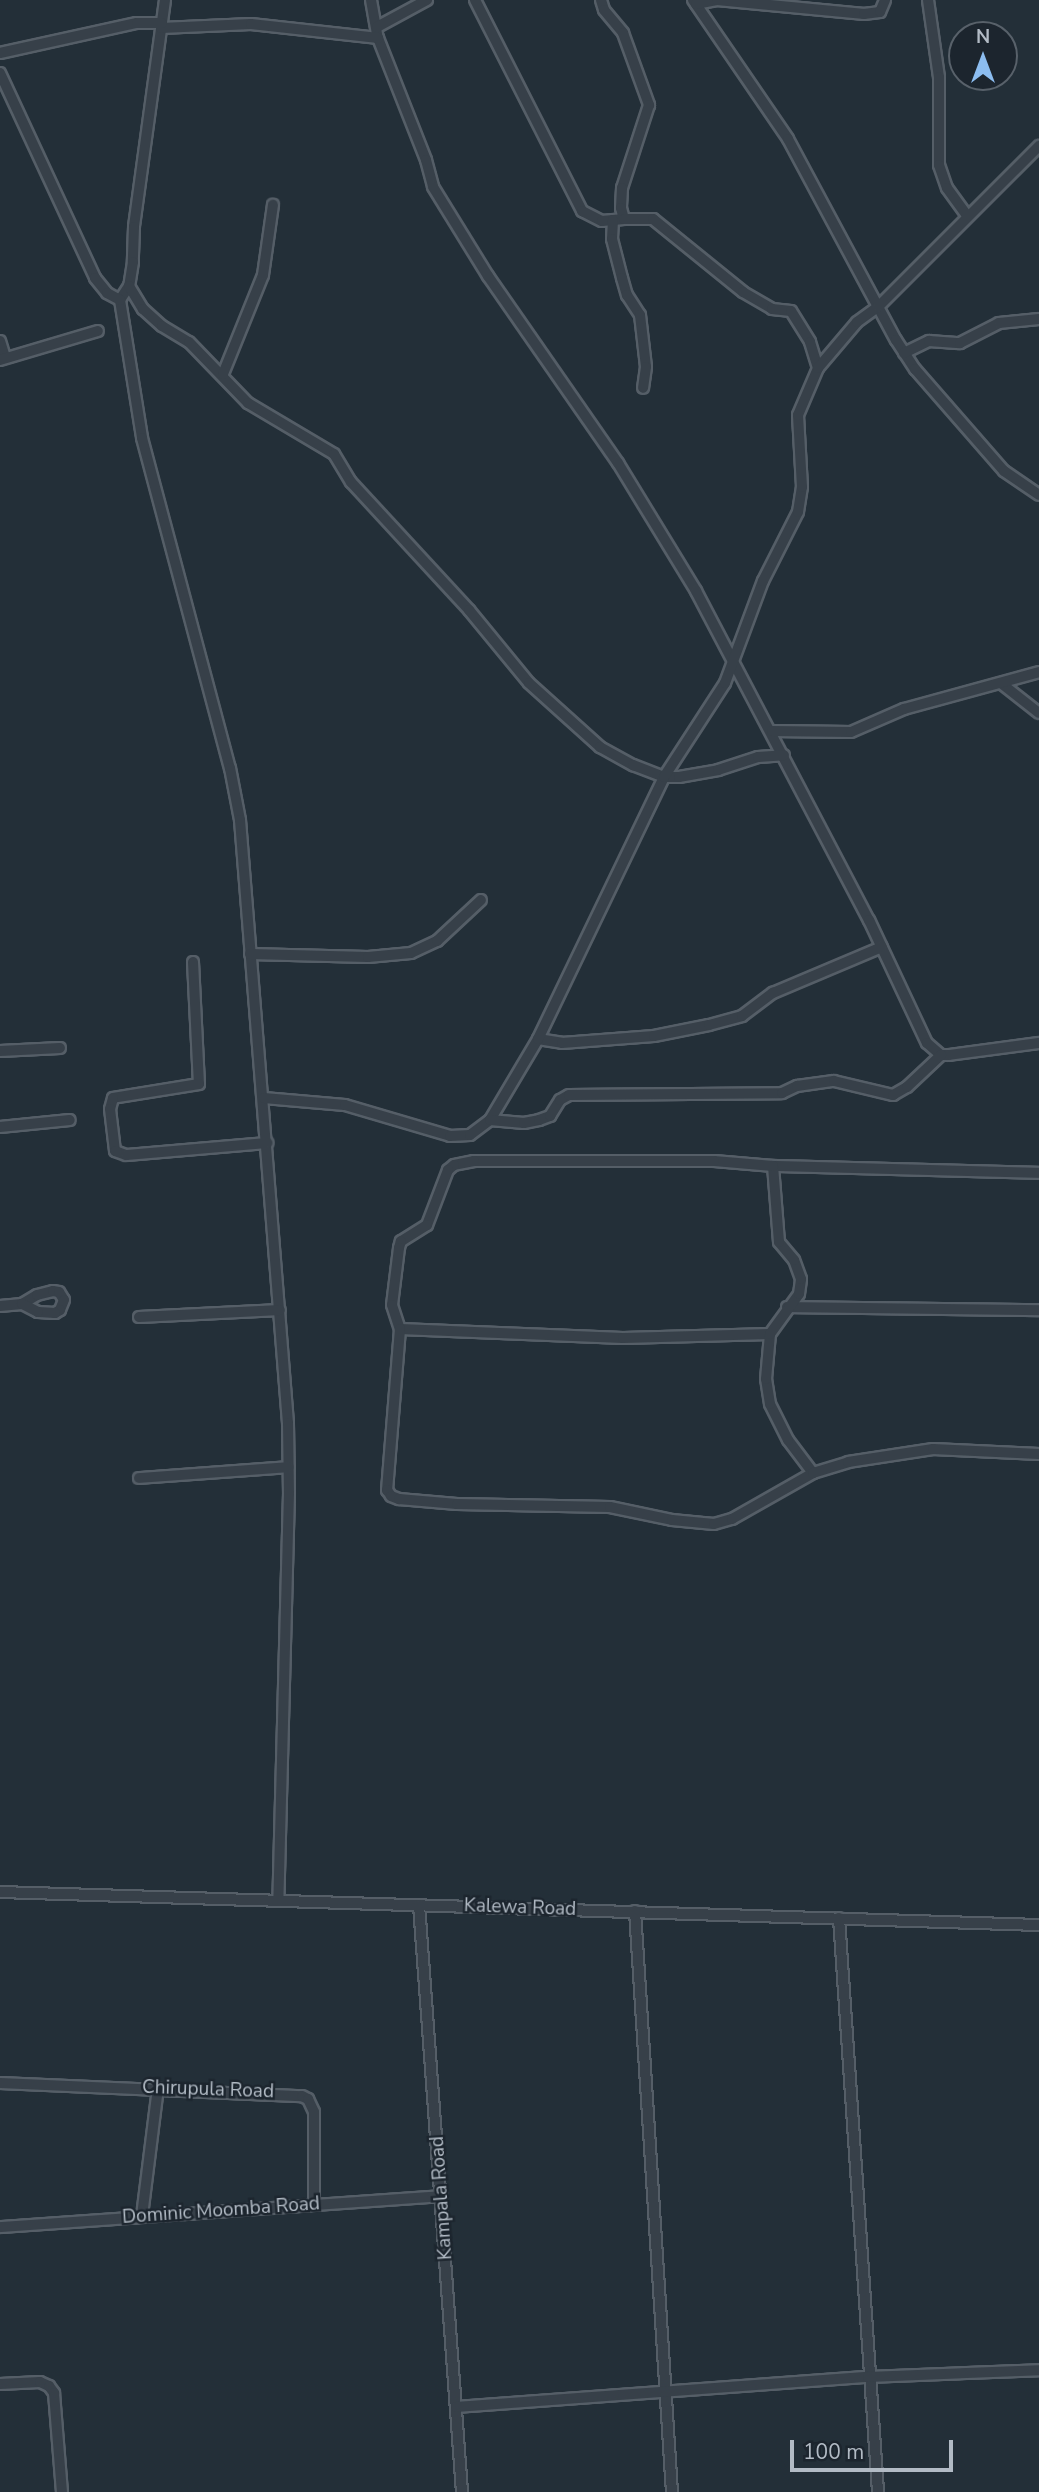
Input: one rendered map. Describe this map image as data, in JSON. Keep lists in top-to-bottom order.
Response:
{
  "streets": {
    "street": [
      "Kalewa Road",
      "Chirupula Road",
      "Kampala Road",
      "Dominic Moomba Road"
    ]
  },
  "crossings": [
    ["Kalewa Road", "Kampala Road"],
    ["Chirupula Road", "Dominic Moomba Road"],
    ["Kampala Road", "Dominic Moomba Road"]
  ],
  "scale_bar": "100 m",
  "north": "top"
}
